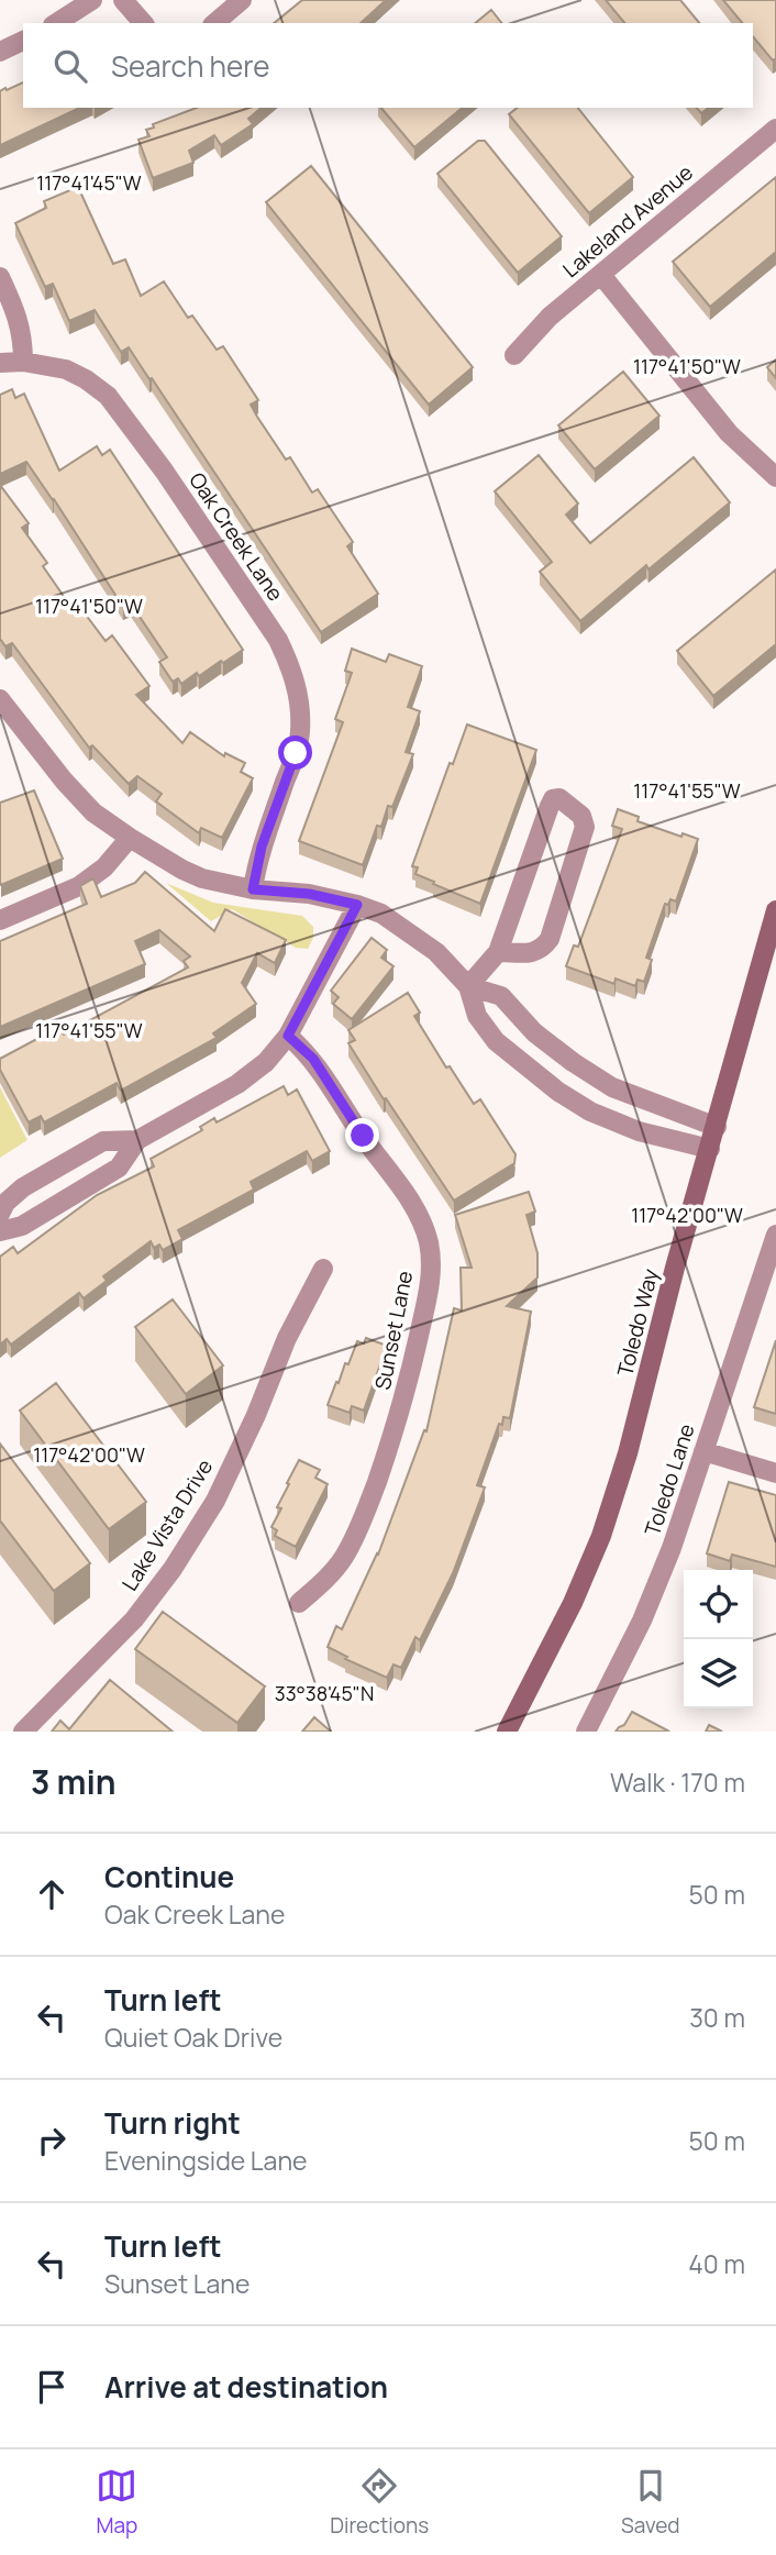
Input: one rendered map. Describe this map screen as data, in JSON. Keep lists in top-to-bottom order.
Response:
{
  "streets": {
    "main road": ["Toledo Way"],
    "street": [
      "Lakeland Avenue",
      "Oak Creek Lane",
      "Sunset Lane",
      "Toledo Lane",
      "Lake Vista Drive"
    ]
  },
  "page": {
    "search": "Search here",
    "heading": ["3 min", "Walk · 170 m"],
    "list": [
      ["Continue", "Oak Creek Lane", "50 m"],
      ["Turn left", "Quiet Oak Drive", "30 m"],
      ["Turn right", "Eveningside Lane", "50 m"],
      ["Turn left", "Sunset Lane", "40 m"],
      "Arrive at destination"
    ],
    "nav": ["Map", "Directions", "Saved"]
  },
  "coordinates": [
    "117°41'45\"W",
    "117°41'50\"W",
    "117°41'55\"W",
    "117°42'00\"W",
    "33°38'45\"N"
  ]
}
